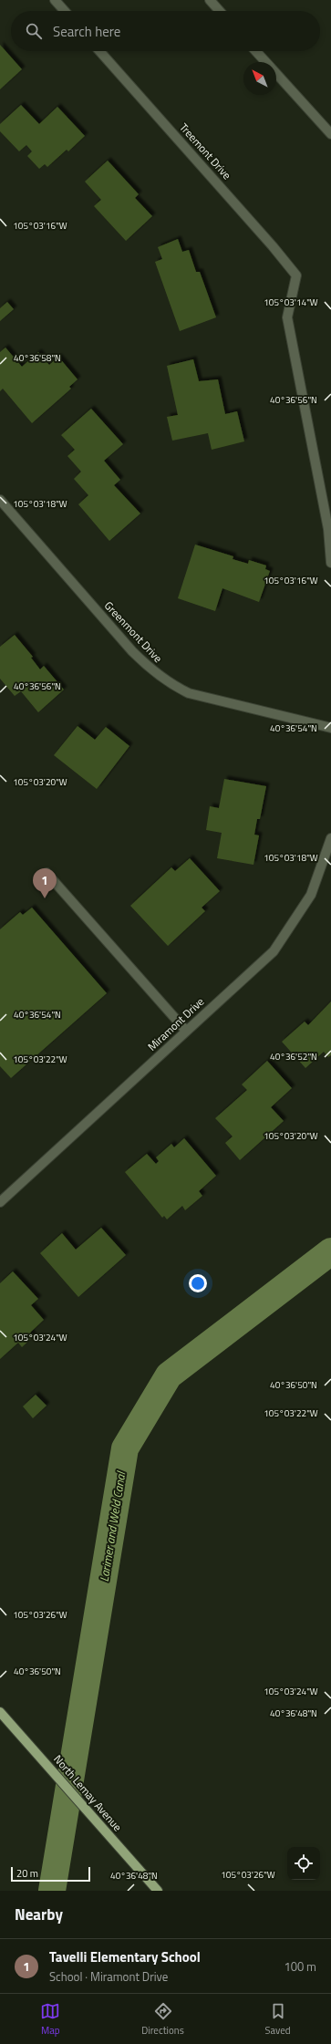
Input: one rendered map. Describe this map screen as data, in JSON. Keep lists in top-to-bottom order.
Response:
{
  "streets": {
    "main road": ["North Lemay Avenue"],
    "street": ["Treemont Drive", "Greenmont Drive", "Miramont Drive"]
  },
  "water": ["Larimer and Weld Canal"],
  "scale_bar": "20 m",
  "north": "top left",
  "page": {
    "search": "Search here",
    "pins": "1",
    "scale": "20 m",
    "heading": "Nearby",
    "list": [
      {
        "mark": "1",
        "name": "Tavelli Elementary School",
        "note": "School · Miramont Drive",
        "value": "100 m"
      }
    ],
    "nav": ["Map", "Directions", "Saved"]
  },
  "coordinates": [
    "105°03'16\"W",
    "105°03'14\"W",
    "40°36'58\"N",
    "40°36'56\"N",
    "105°03'18\"W",
    "40°36'54\"N",
    "105°03'20\"W",
    "40°36'52\"N",
    "105°03'22\"W",
    "105°03'24\"W",
    "40°36'50\"N",
    "105°03'26\"W",
    "40°36'48\"N"
  ]
}
